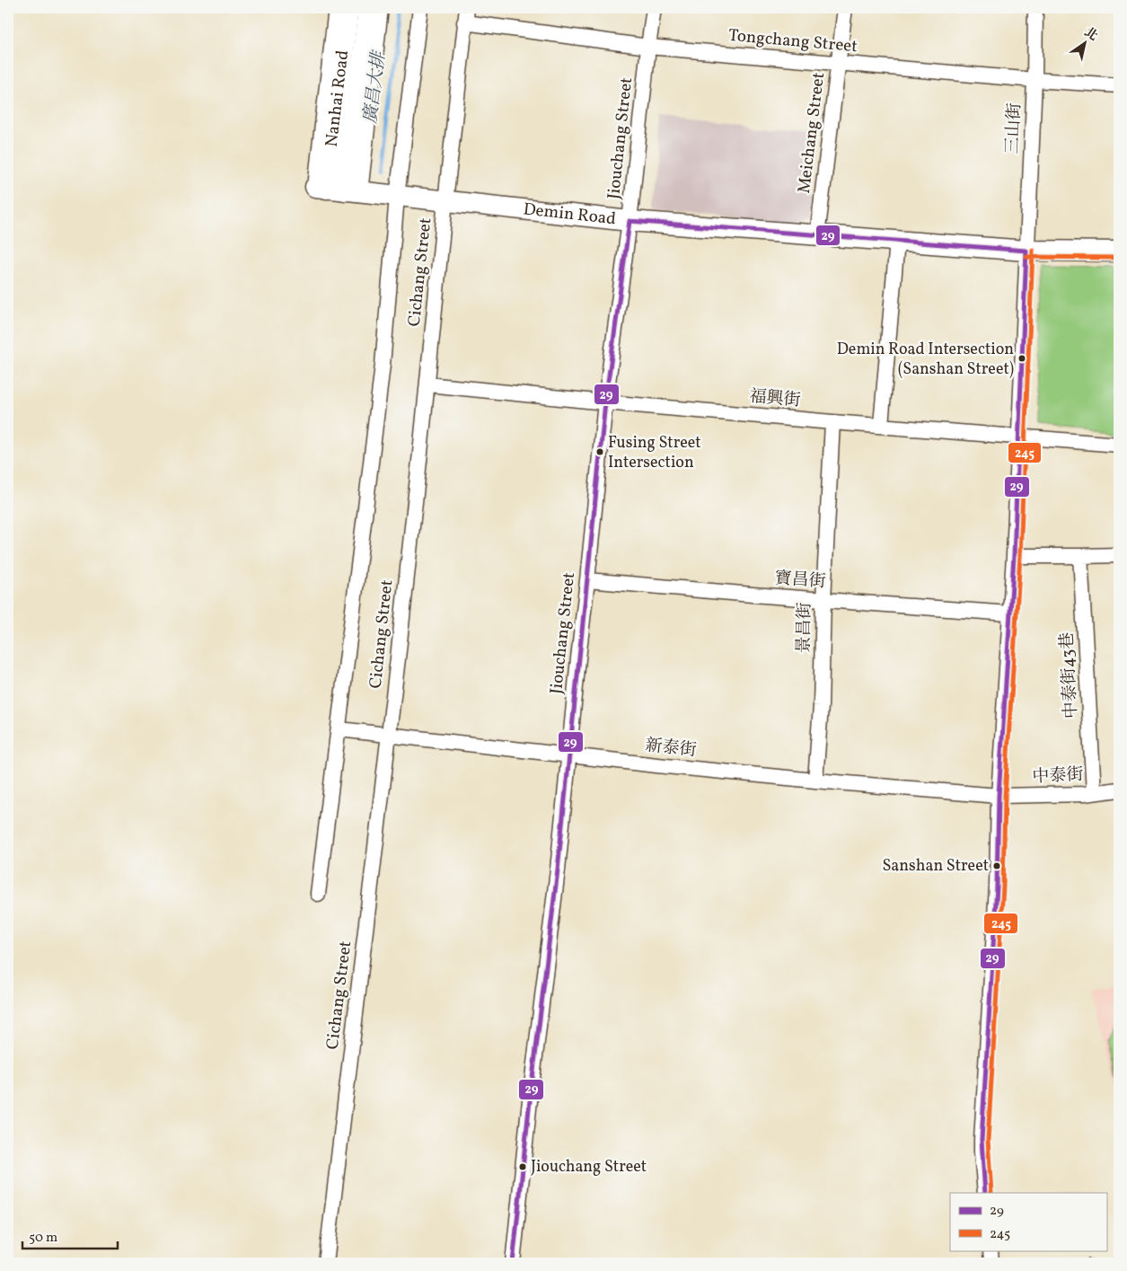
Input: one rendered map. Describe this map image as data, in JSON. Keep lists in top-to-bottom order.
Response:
{
  "streets": {
    "street": [
      "Tongchang Street",
      "Nanhai Road",
      "三山街",
      "Meichang Street",
      "Jiouchang Street",
      "Demin Road",
      "Cichang Street",
      "福興街",
      "寶昌街",
      "景昌街",
      "中泰街43巷",
      "新泰街",
      "中泰街"
    ]
  },
  "crossings": [
    ["Tongchang Street", "三山街"],
    ["Tongchang Street", "Meichang Street"],
    ["Tongchang Street", "Jiouchang Street"],
    ["Tongchang Street", "Cichang Street"],
    ["Nanhai Road", "Demin Road"],
    ["三山街", "Demin Road"],
    ["Meichang Street", "Demin Road"],
    ["Jiouchang Street", "Demin Road"],
    ["Jiouchang Street", "福興街"],
    ["Jiouchang Street", "寶昌街"],
    ["Jiouchang Street", "新泰街"],
    ["Demin Road", "Cichang Street"],
    ["Cichang Street", "福興街"],
    ["Cichang Street", "新泰街"],
    ["福興街", "景昌街"],
    ["寶昌街", "景昌街"],
    ["景昌街", "新泰街"],
    ["中泰街43巷", "中泰街"],
    ["新泰街", "中泰街"]
  ],
  "water": ["廣昌大排"],
  "places": [
    "Demin Road Intersection (Sanshan Street)",
    "Fusing Street Intersection",
    "Sanshan Street",
    "Jiouchang Street"
  ],
  "lines": ["transit line 29", "transit line 245"],
  "legend": ["29", "245"],
  "scale_bar": "50 m",
  "north": "top right"
}
